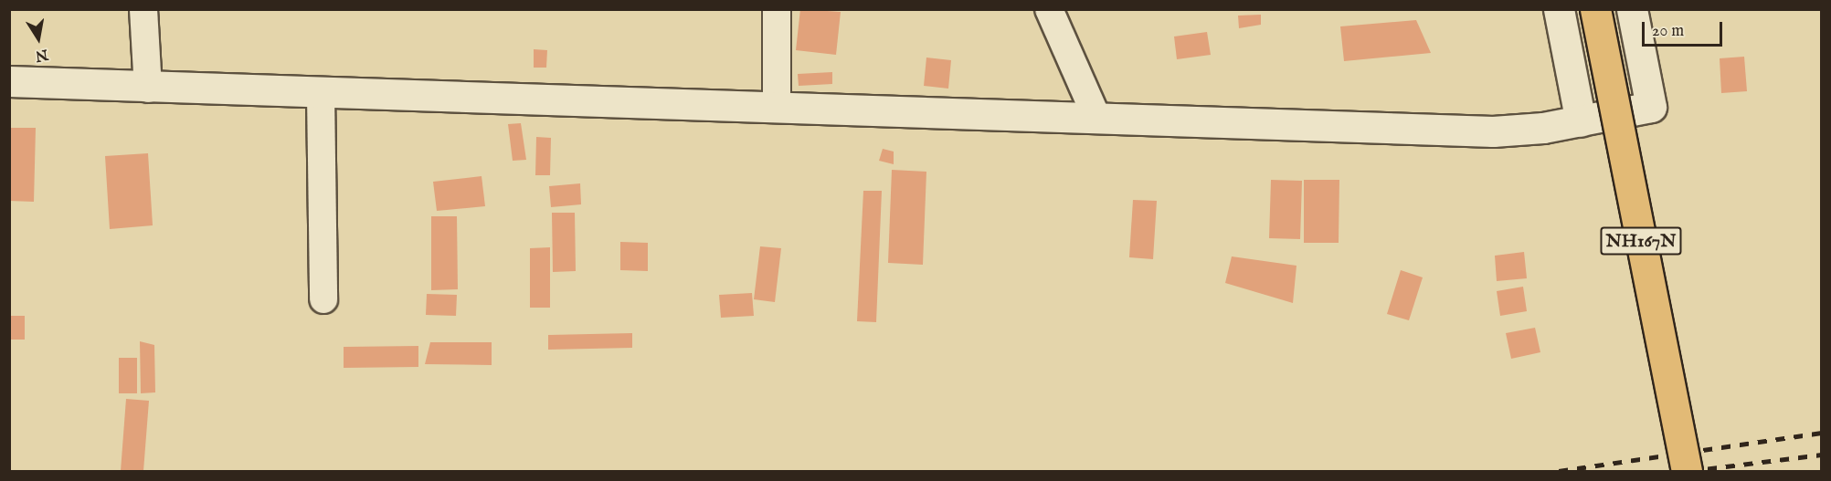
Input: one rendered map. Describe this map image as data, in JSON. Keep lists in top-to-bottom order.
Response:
{
  "streets": {
    "highway": ["NH167N"]
  },
  "scale_bar": "20 m",
  "north": "bottom"
}
